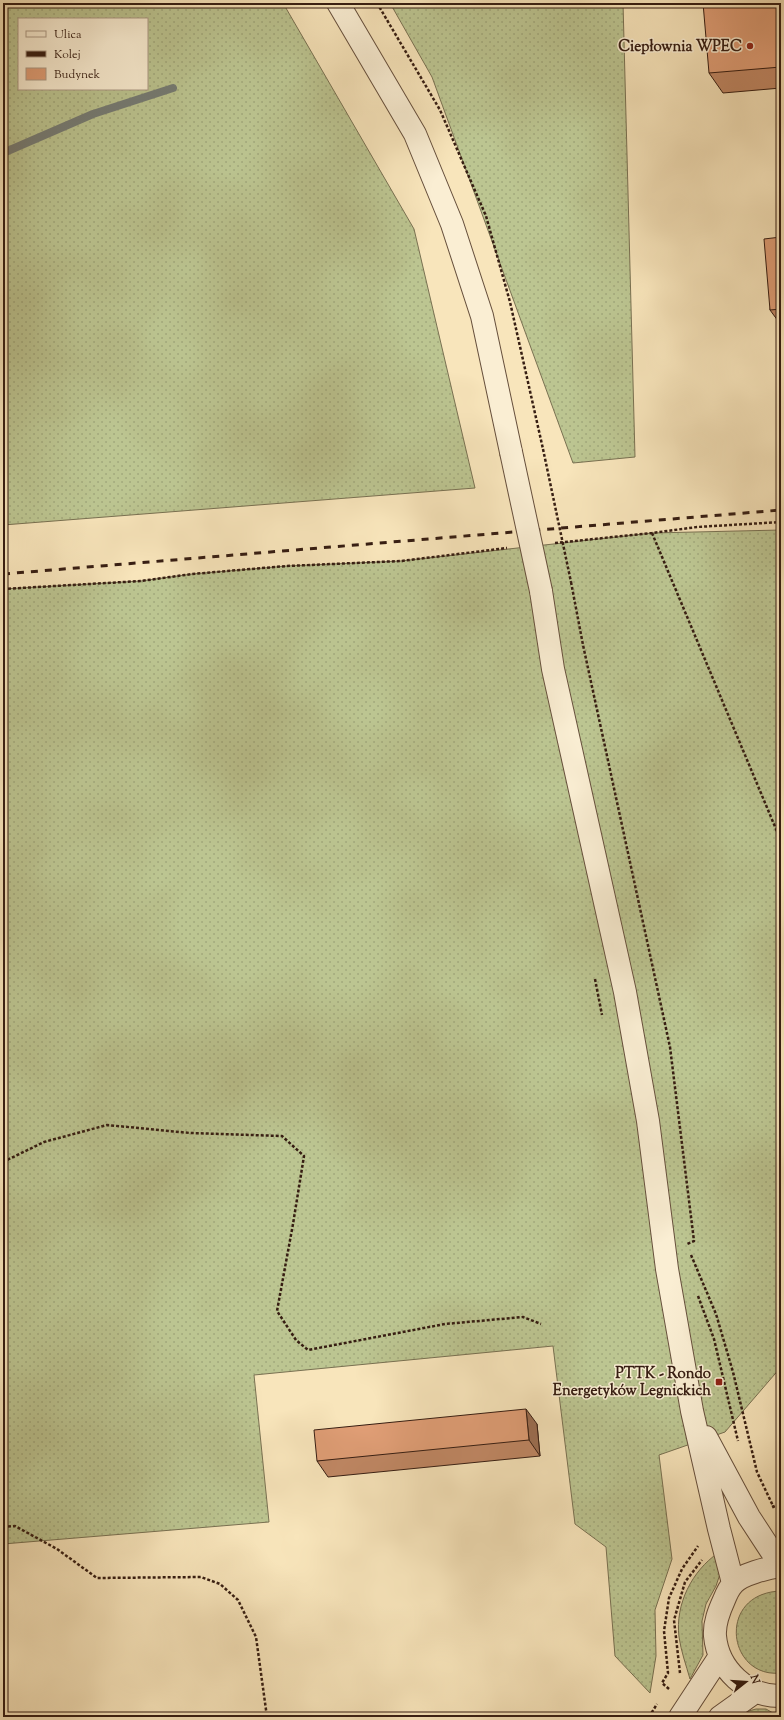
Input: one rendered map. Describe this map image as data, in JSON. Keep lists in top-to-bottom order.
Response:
{
  "places": {
    "other": ["Ciepłownia WPEC"],
    "transit": ["PTTK - Rondo Energetyków Legnickich"]
  },
  "legend": ["Ulica", "Kolej", "Budynek"],
  "north": "right"
}
